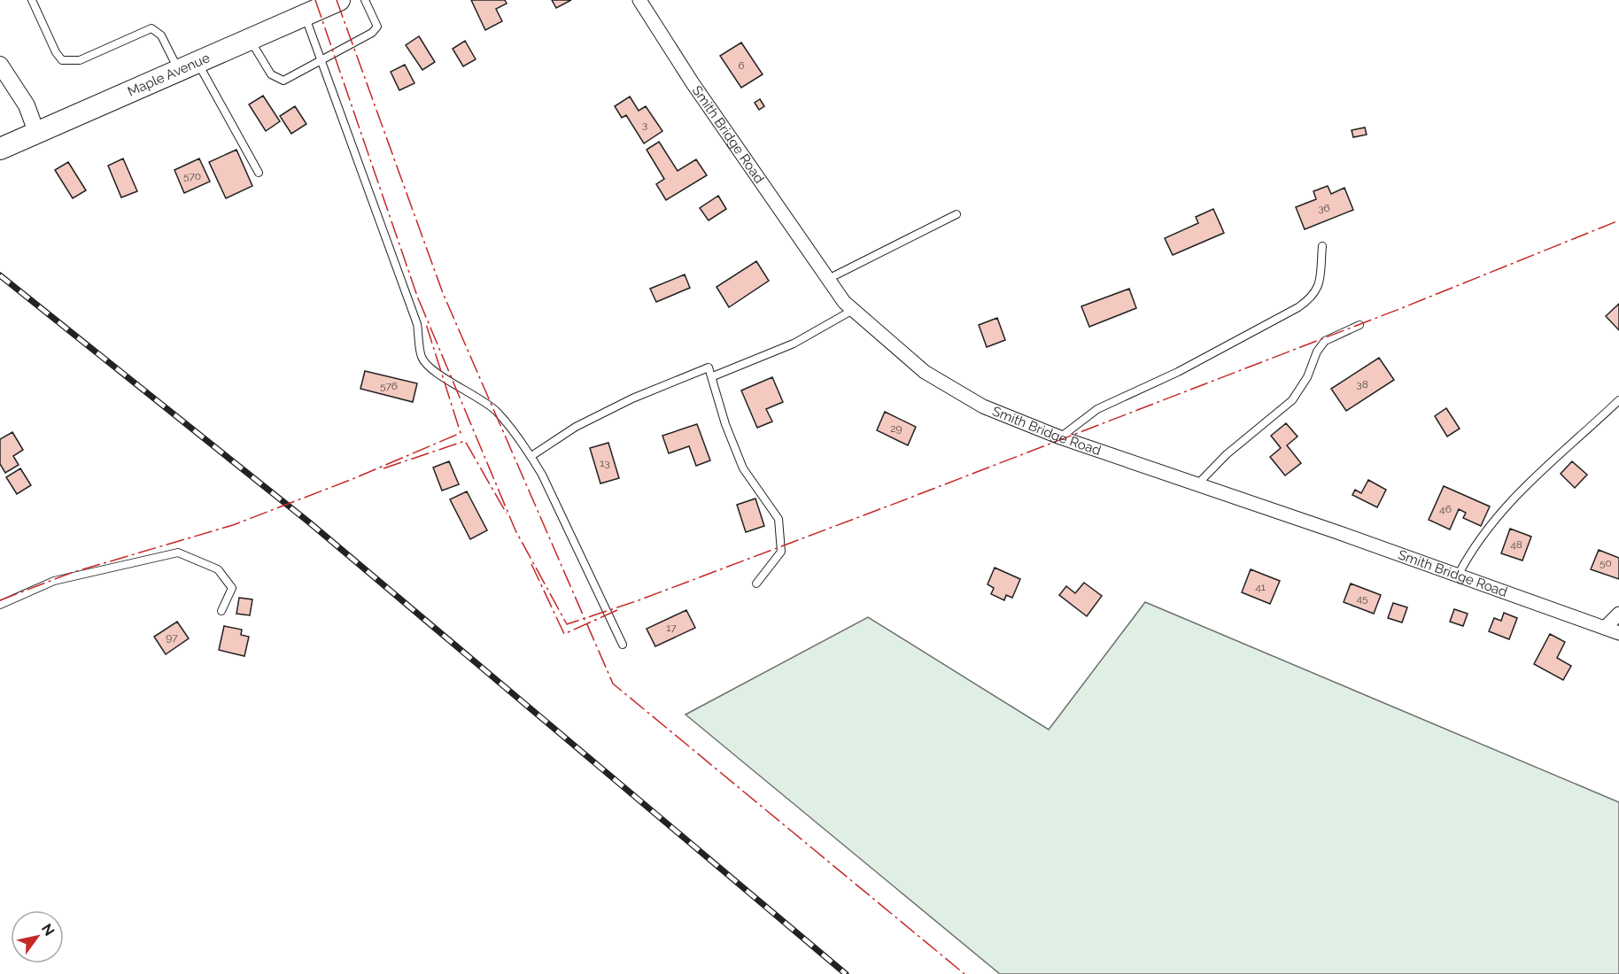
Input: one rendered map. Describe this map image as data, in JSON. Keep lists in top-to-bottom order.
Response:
{
  "streets": {
    "main road": ["Maple Avenue"],
    "street": ["Smith Bridge Road"]
  },
  "house_numbers": [
    "6",
    "3",
    "570",
    "36",
    "38",
    "576",
    "29",
    "13",
    "46",
    "48",
    "50",
    "41",
    "45",
    "17",
    "97"
  ],
  "north": "top right"
}
